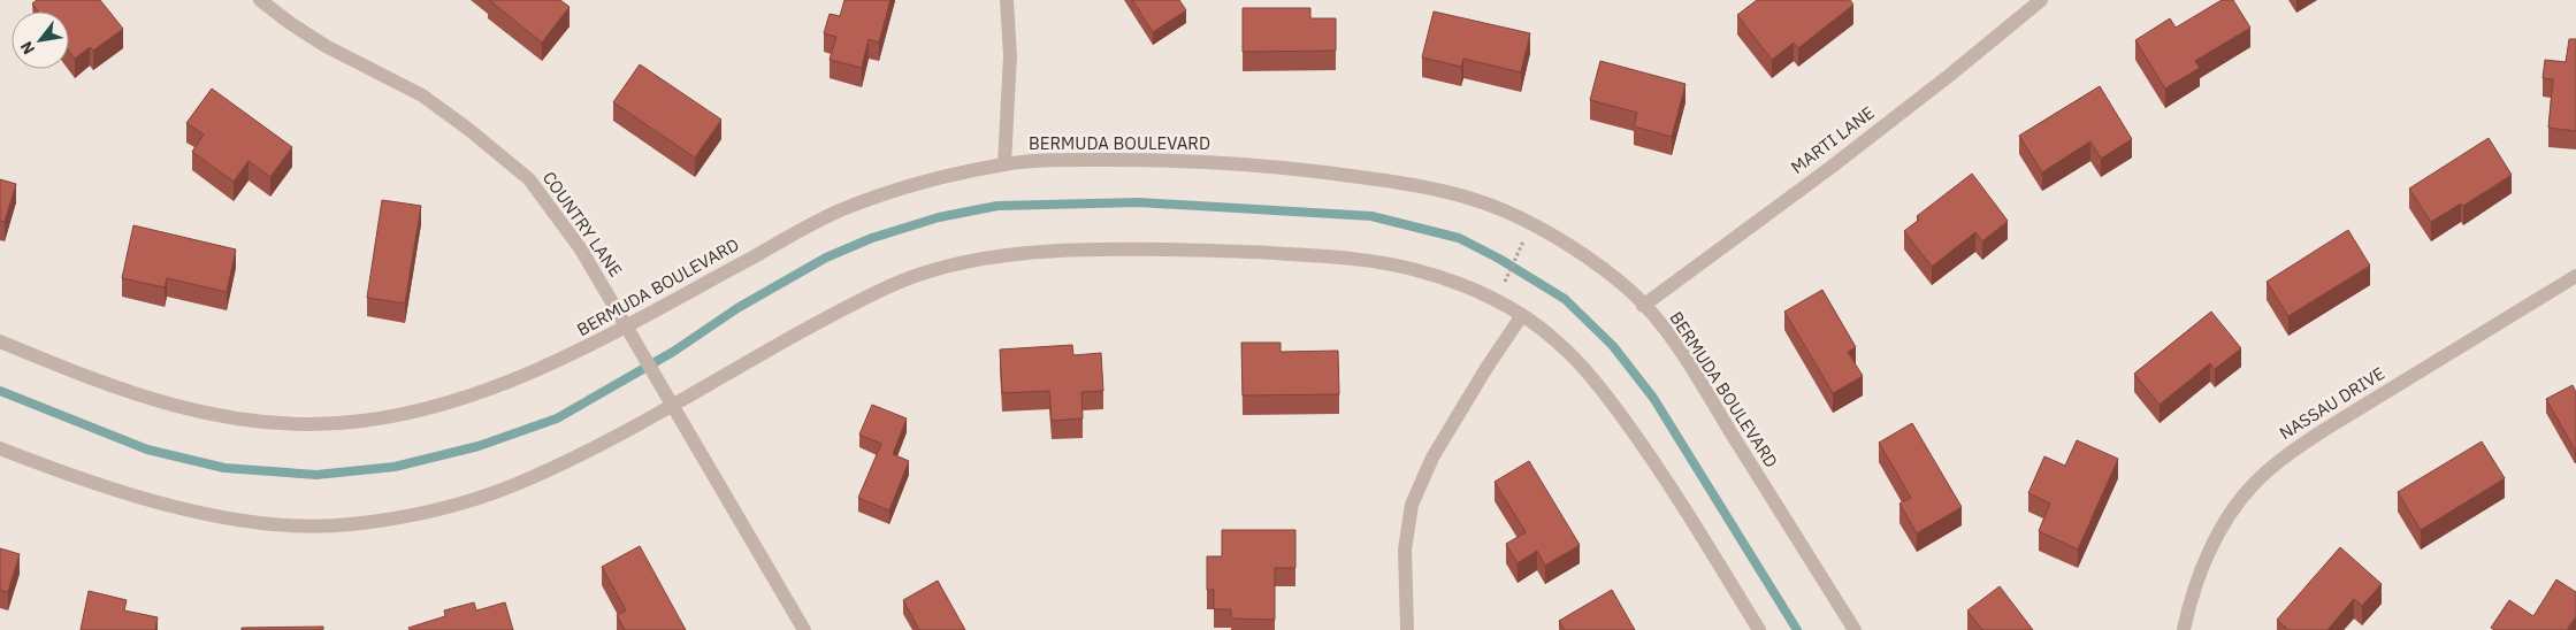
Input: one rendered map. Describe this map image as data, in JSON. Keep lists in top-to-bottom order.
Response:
{
  "streets": {
    "street": [
      "MARTI LANE",
      "BERMUDA BOULEVARD",
      "COUNTRY LANE",
      "NASSAU DRIVE"
    ]
  },
  "crossings": [
    ["MARTI LANE", "BERMUDA BOULEVARD"],
    ["BERMUDA BOULEVARD", "COUNTRY LANE"]
  ],
  "north": "bottom left"
}
